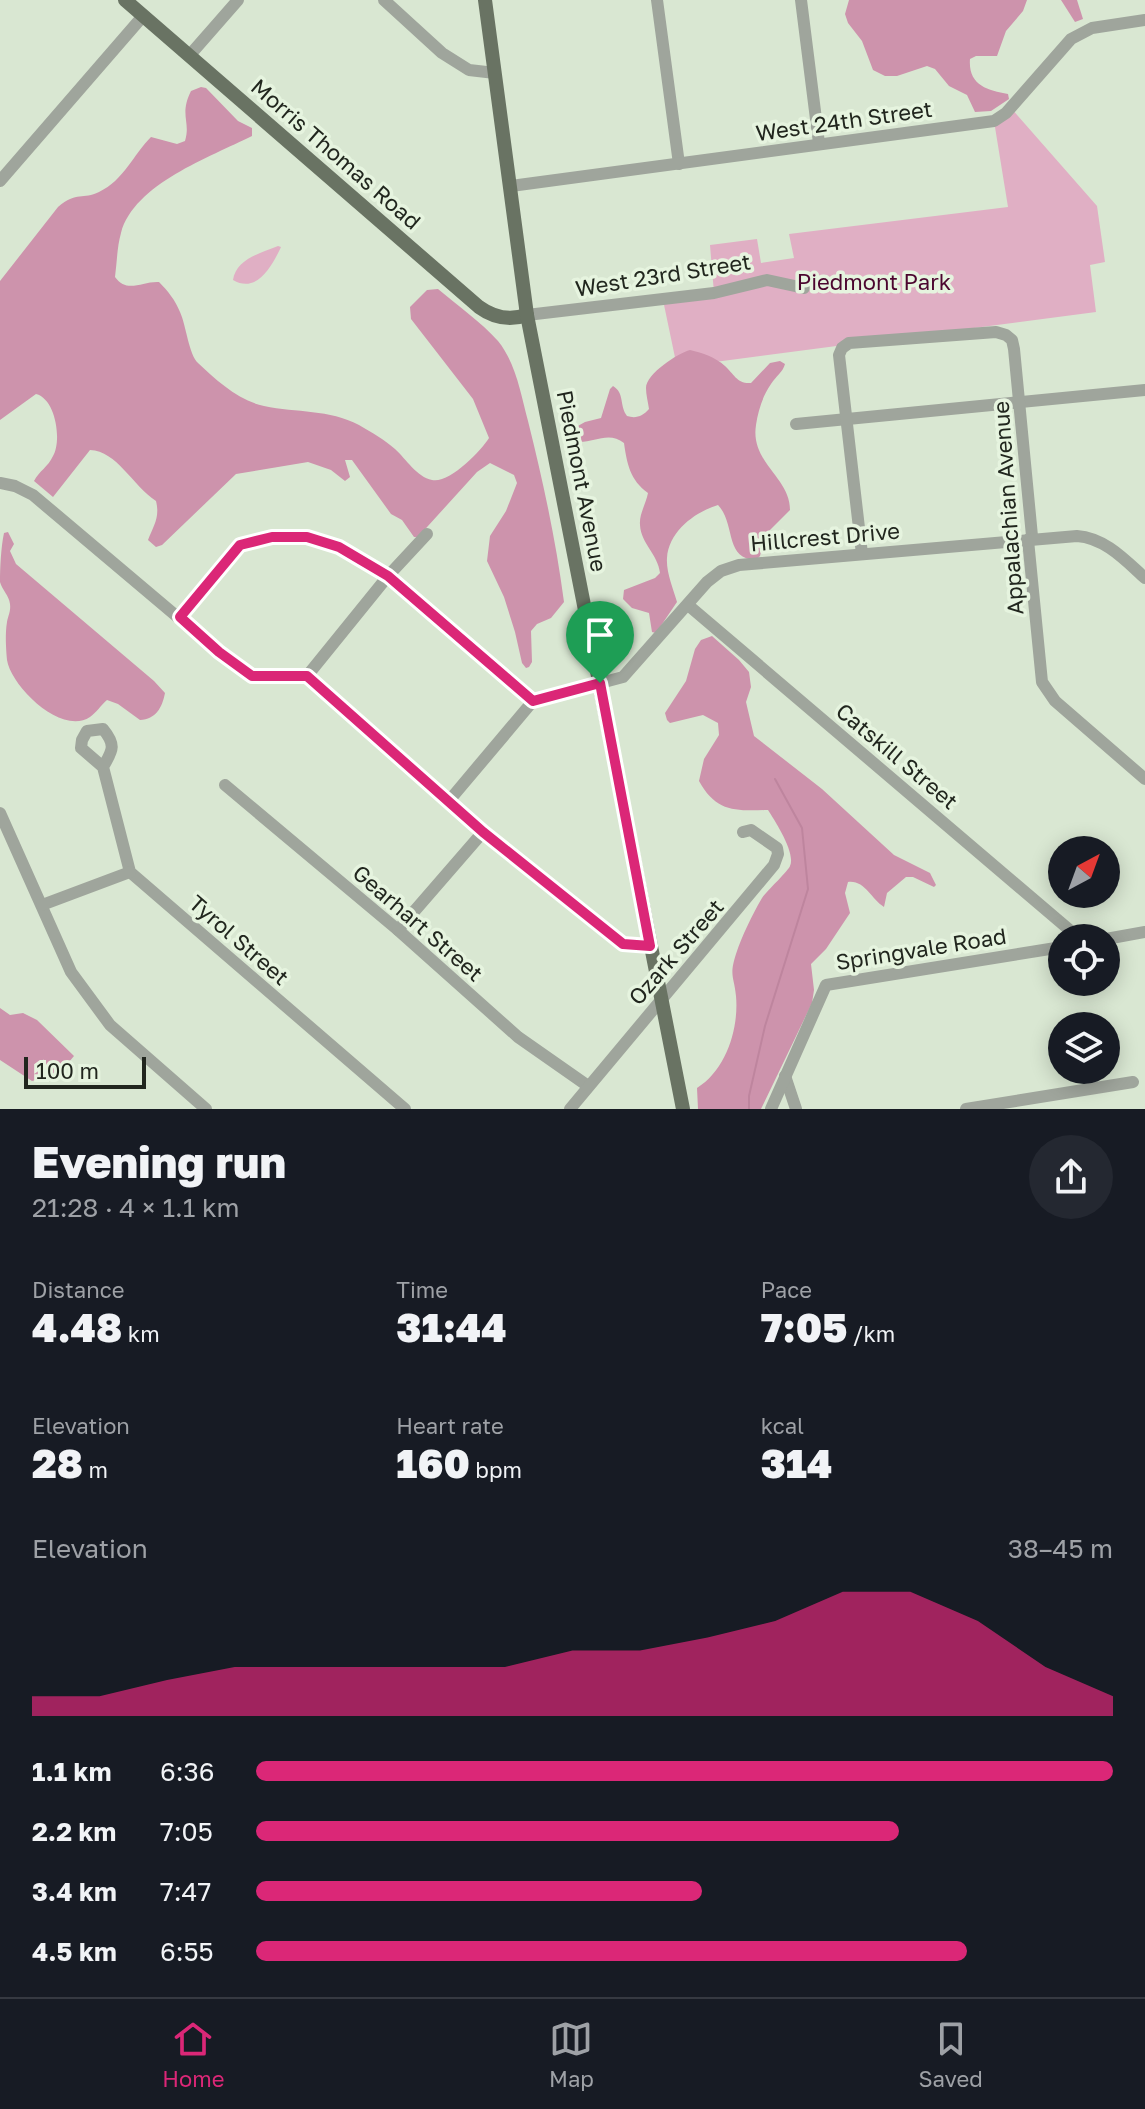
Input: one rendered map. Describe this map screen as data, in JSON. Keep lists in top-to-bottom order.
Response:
{
  "streets": {
    "main road": ["Morris Thomas Road", "Piedmont Avenue"],
    "street": [
      "West 24th Street",
      "West 23rd Street",
      "Appalachian Avenue",
      "Hillcrest Drive",
      "Catskill Street",
      "Gearhart Street",
      "Tyrol Street",
      "Springvale Road",
      "Ozark Street"
    ]
  },
  "crossings": [
    ["West 24th Street", "Piedmont Avenue"],
    ["Morris Thomas Road", "West 23rd Street"],
    ["Morris Thomas Road", "Piedmont Avenue"],
    ["West 23rd Street", "Piedmont Avenue"],
    ["Piedmont Avenue", "Hillcrest Drive"],
    ["Piedmont Avenue", "Ozark Street"],
    ["Appalachian Avenue", "Hillcrest Drive"],
    ["Hillcrest Drive", "Catskill Street"],
    ["Gearhart Street", "Ozark Street"]
  ],
  "parks": ["Piedmont Park"],
  "scale_bar": "100 m",
  "north": "top right",
  "page": {
    "scale": "100 m",
    "heading": ["Evening run", "21:28 · 4 × 1.1 km"],
    "stats": [
      ["Distance", "4.48 km"],
      ["Time", "31:44"],
      ["Pace", "7:05 /km"],
      ["Elevation", "28 m"],
      ["Heart rate", "160 bpm"],
      ["kcal", "314"]
    ],
    "chart": ["Elevation", "38–45 m"],
    "list": [
      {
        "name": "1.1 km",
        "note": "6:36"
      },
      {
        "name": "2.2 km",
        "note": "7:05"
      },
      {
        "name": "3.4 km",
        "note": "7:47"
      },
      {
        "name": "4.5 km",
        "note": "6:55"
      }
    ],
    "tabs": ["Home", "Map", "Saved"]
  }
}
